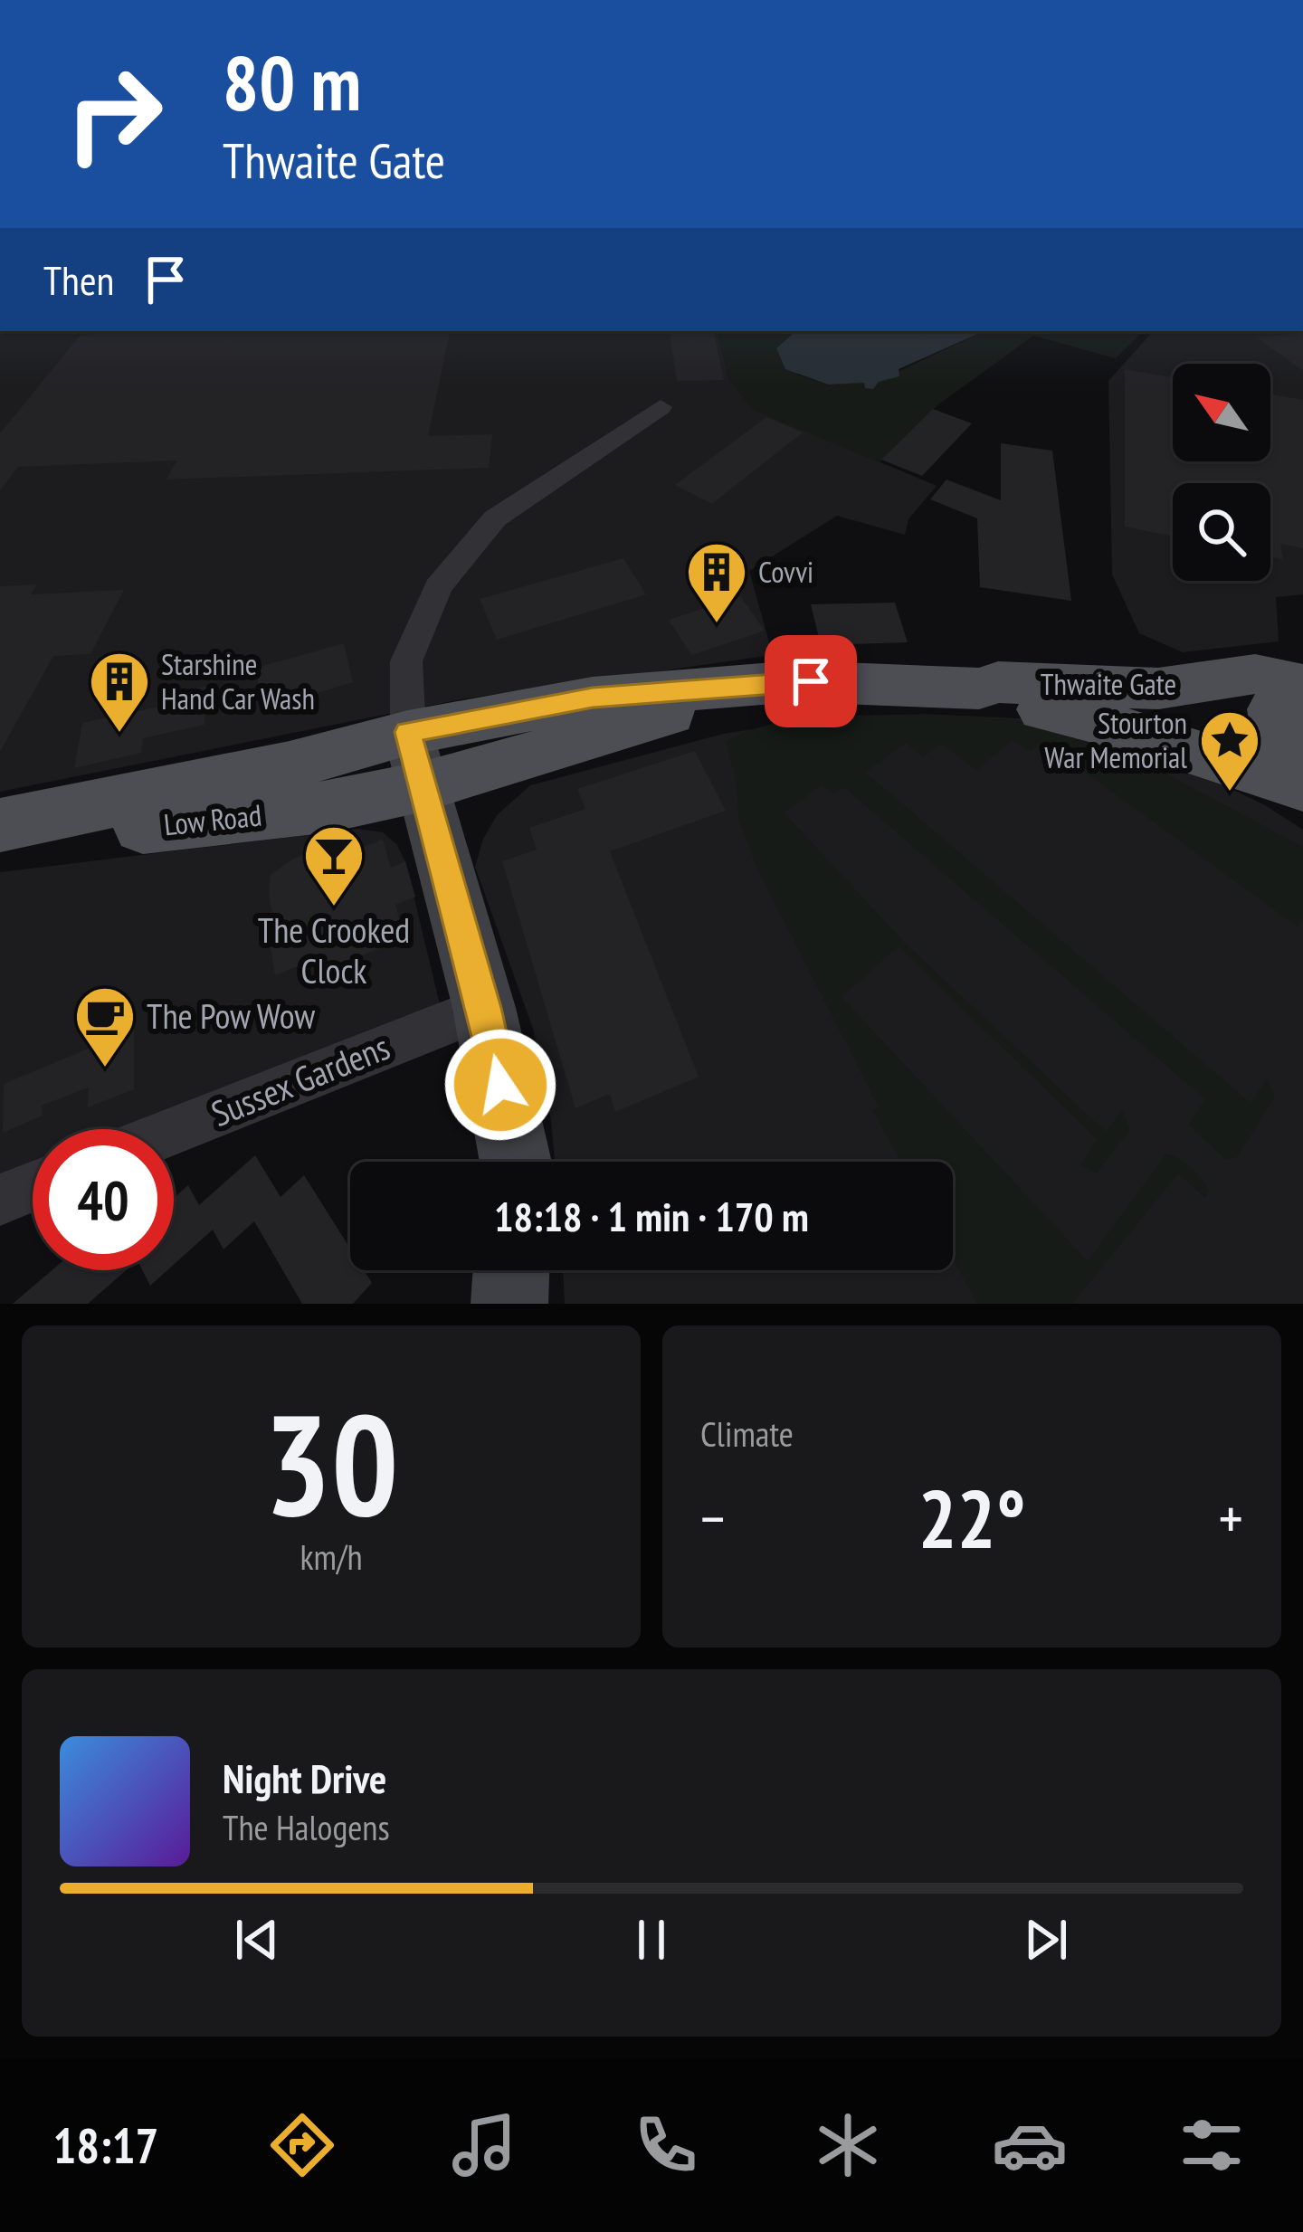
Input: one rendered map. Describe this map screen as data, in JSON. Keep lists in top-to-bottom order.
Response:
{
  "streets": {
    "main road": ["Thwaite Gate", "Low Road"],
    "street": ["Sussex Gardens"]
  },
  "crossings": [
    ["Thwaite Gate", "Low Road"]
  ],
  "places": {
    "building": ["Covvi", "Starshine Hand Car Wash"],
    "place": ["Stourton War Memorial"],
    "bar": ["The Crooked Clock"],
    "cafe": ["The Pow Wow"]
  },
  "north": "top left",
  "page": {
    "turn": ["80 m", "Thwaite Gate"],
    "then": "Then",
    "limit": "40",
    "trip": "18:18 · 1 min · 170 m",
    "tile": [
      ["30", "km/h"],
      "Climate"
    ],
    "heat": ["−", "22°", "+"],
    "song": ["Night Drive", "The Halogens"],
    "tabs": "18:17"
  }
}
